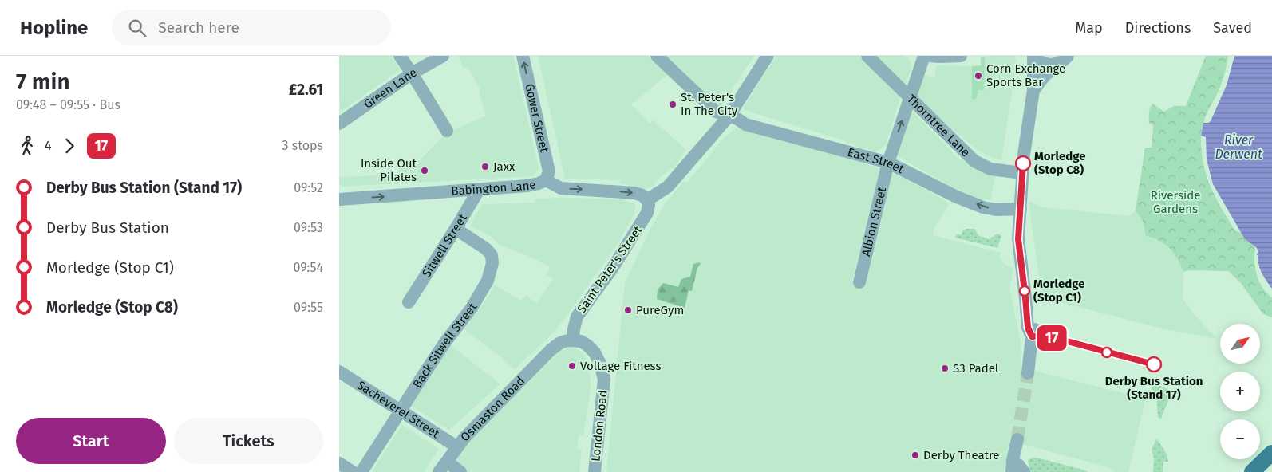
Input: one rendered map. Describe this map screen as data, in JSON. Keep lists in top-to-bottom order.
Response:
{
  "streets": {
    "street": [
      "Green Lane",
      "Gower Street",
      "Thorntree Lane",
      "East Street",
      "Babington Lane",
      "Albion Street",
      "Sitwell Street",
      "Saint Peter's Street",
      "Back Sitwell Street",
      "Osmaston Road",
      "Sacheverel Street",
      "London Road"
    ]
  },
  "crossings": [
    ["Gower Street", "Babington Lane"],
    ["Thorntree Lane", "Albion Street"],
    ["East Street", "Albion Street"],
    ["Babington Lane", "Sitwell Street"],
    ["Babington Lane", "Saint Peter's Street"],
    ["Sitwell Street", "Back Sitwell Street"],
    ["Saint Peter's Street", "Osmaston Road"],
    ["Saint Peter's Street", "London Road"],
    ["Back Sitwell Street", "Sacheverel Street"],
    ["Osmaston Road", "Sacheverel Street"],
    ["Osmaston Road", "London Road"]
  ],
  "one_way": ["East Street", "Babington Lane"],
  "water": ["River Derwent"],
  "parks": ["Riverside Gardens"],
  "places": [
    "Corn Exchange Sports Bar",
    "St. Peter's In The City",
    "Morledge (Stop C8)",
    "Jaxx",
    "Inside Out Pilates",
    "Morledge (Stop C1)",
    "PureGym",
    "Derby Bus Station (Stand 17)",
    "Voltage Fitness",
    "S3 Padel",
    "Derby Theatre"
  ],
  "lines": ["bus line 17"],
  "north": "top right",
  "page": {
    "header": "Hopline",
    "search": "Search here",
    "nav": ["Map", "Directions", "Saved"],
    "heading": ["7 min", "09:48 – 09:55 · Bus", "£2.61"],
    "on_map": "17",
    "legs": ["4", "17", "3 stops"],
    "list": [
      {
        "name": "Derby Bus Station (Stand 17)",
        "value": "09:52"
      },
      {
        "name": "Derby Bus Station",
        "value": "09:53"
      },
      {
        "name": "Morledge (Stop C1)",
        "value": "09:54"
      },
      {
        "name": "Morledge (Stop C8)",
        "value": "09:55"
      }
    ],
    "map_buttons": ["+", "−"],
    "buttons": ["Start", "Tickets"]
  }
}
